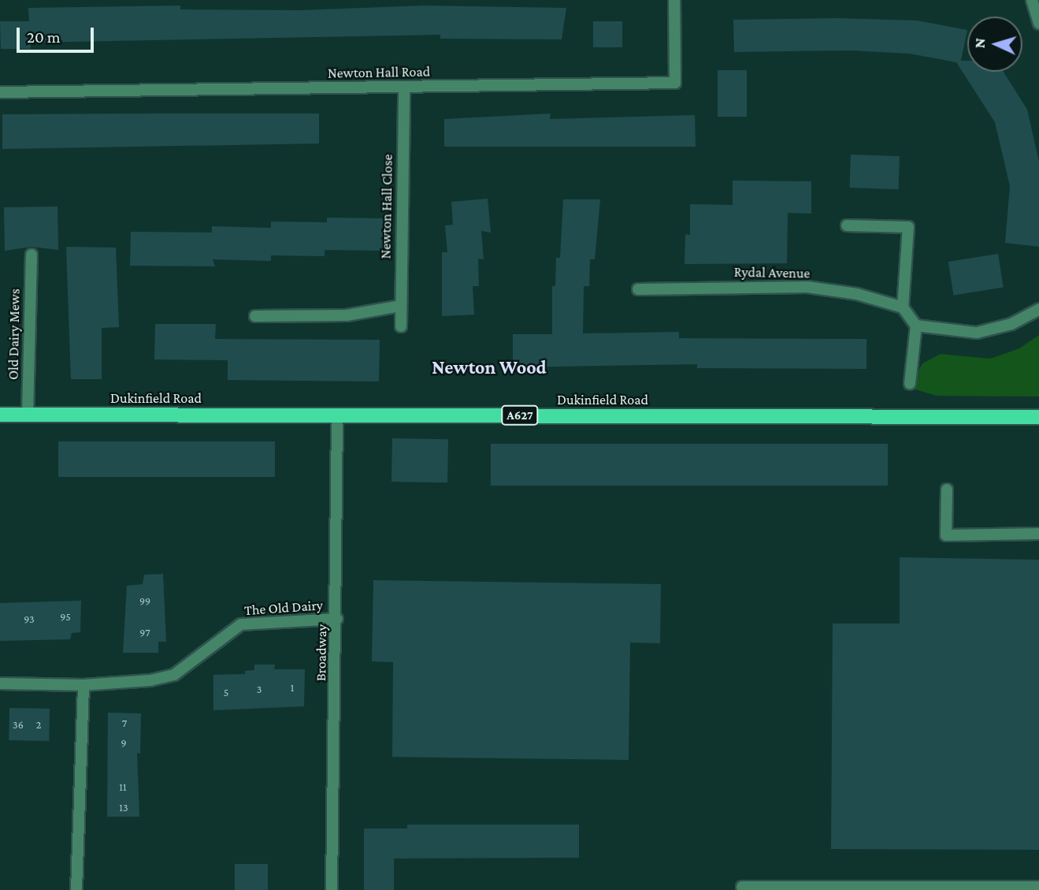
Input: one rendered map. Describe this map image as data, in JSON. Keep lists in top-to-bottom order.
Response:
{
  "streets": {
    "main road": ["Dukinfield Road", "A627"],
    "street": [
      "Newton Hall Road",
      "Newton Hall Close",
      "Rydal Avenue",
      "Old Dairy Mews",
      "The Old Dairy",
      "Broadway"
    ]
  },
  "crossings": [
    ["Newton Hall Road", "Newton Hall Close"],
    ["Old Dairy Mews", "Dukinfield Road"],
    ["Dukinfield Road", "Broadway"],
    ["The Old Dairy", "Broadway"]
  ],
  "districts": ["Newton Wood"],
  "house_numbers": [
    "99",
    "95",
    "93",
    "97",
    "1",
    "3",
    "5",
    "7",
    "36",
    "2",
    "9",
    "11",
    "13"
  ],
  "scale_bar": "20 m",
  "north": "left"
}
